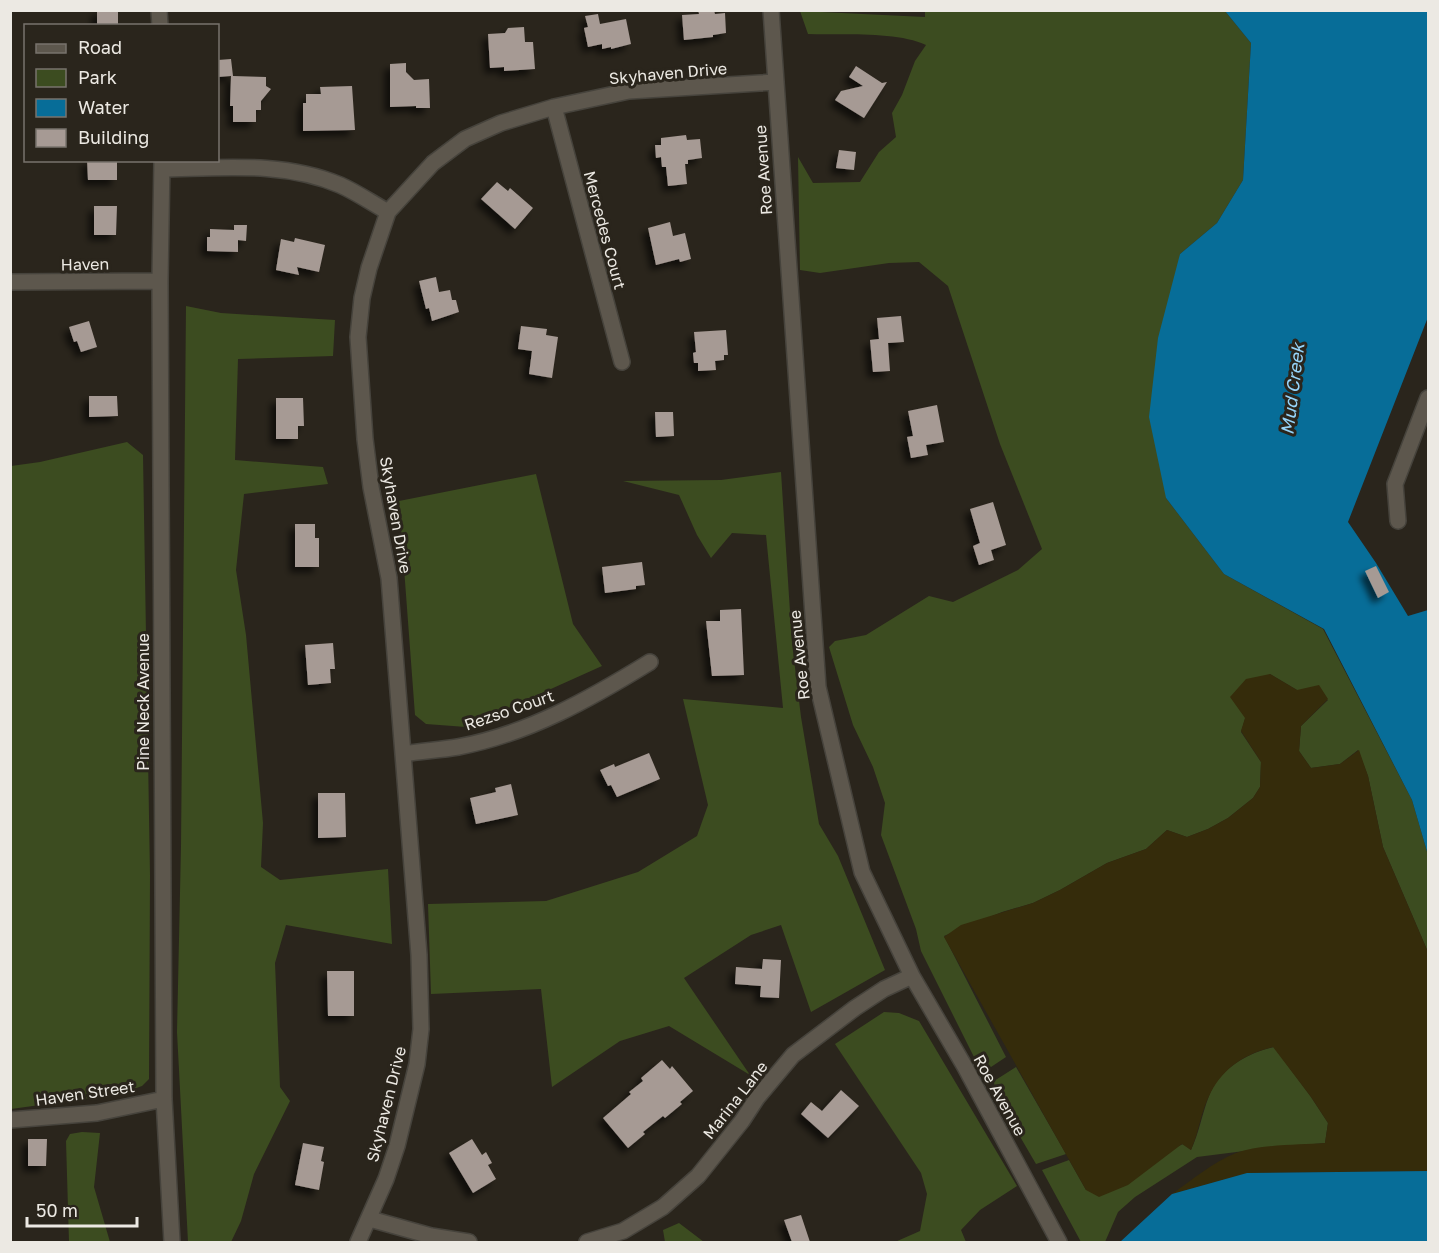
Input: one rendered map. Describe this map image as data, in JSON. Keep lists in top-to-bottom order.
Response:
{
  "streets": {
    "street": [
      "Skyhaven Drive",
      "Roe Avenue",
      "Mercedes Court",
      "Haven",
      "Pine Neck Avenue",
      "Rezso Court",
      "Haven Street",
      "Marina Lane"
    ]
  },
  "crossings": [
    ["Skyhaven Drive", "Roe Avenue"],
    ["Skyhaven Drive", "Mercedes Court"],
    ["Skyhaven Drive", "Rezso Court"],
    ["Roe Avenue", "Marina Lane"],
    ["Haven", "Pine Neck Avenue"],
    ["Pine Neck Avenue", "Haven Street"]
  ],
  "water": ["Mud Creek"],
  "legend": [
    "Road",
    "Park",
    "Water",
    "Building"
  ],
  "scale_bar": "50 m"
}
